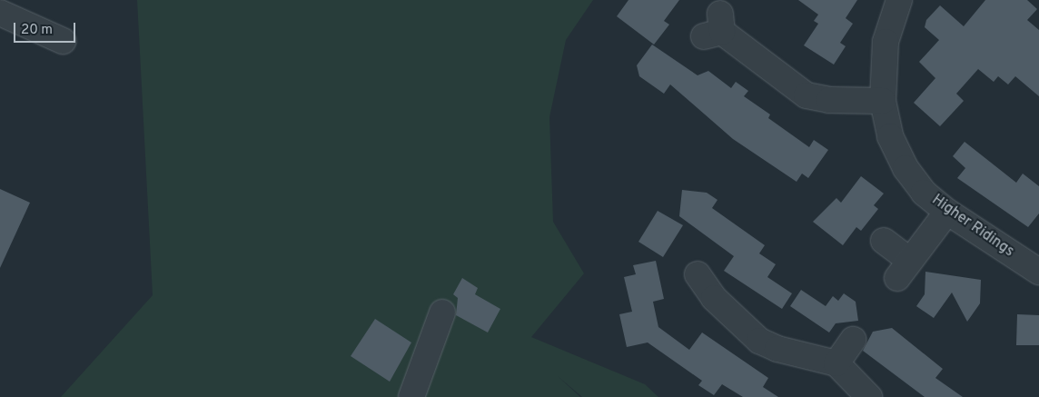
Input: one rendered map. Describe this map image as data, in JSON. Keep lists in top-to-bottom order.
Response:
{
  "streets": {
    "street": ["Higher Ridings"]
  },
  "scale_bar": "20 m"
}
